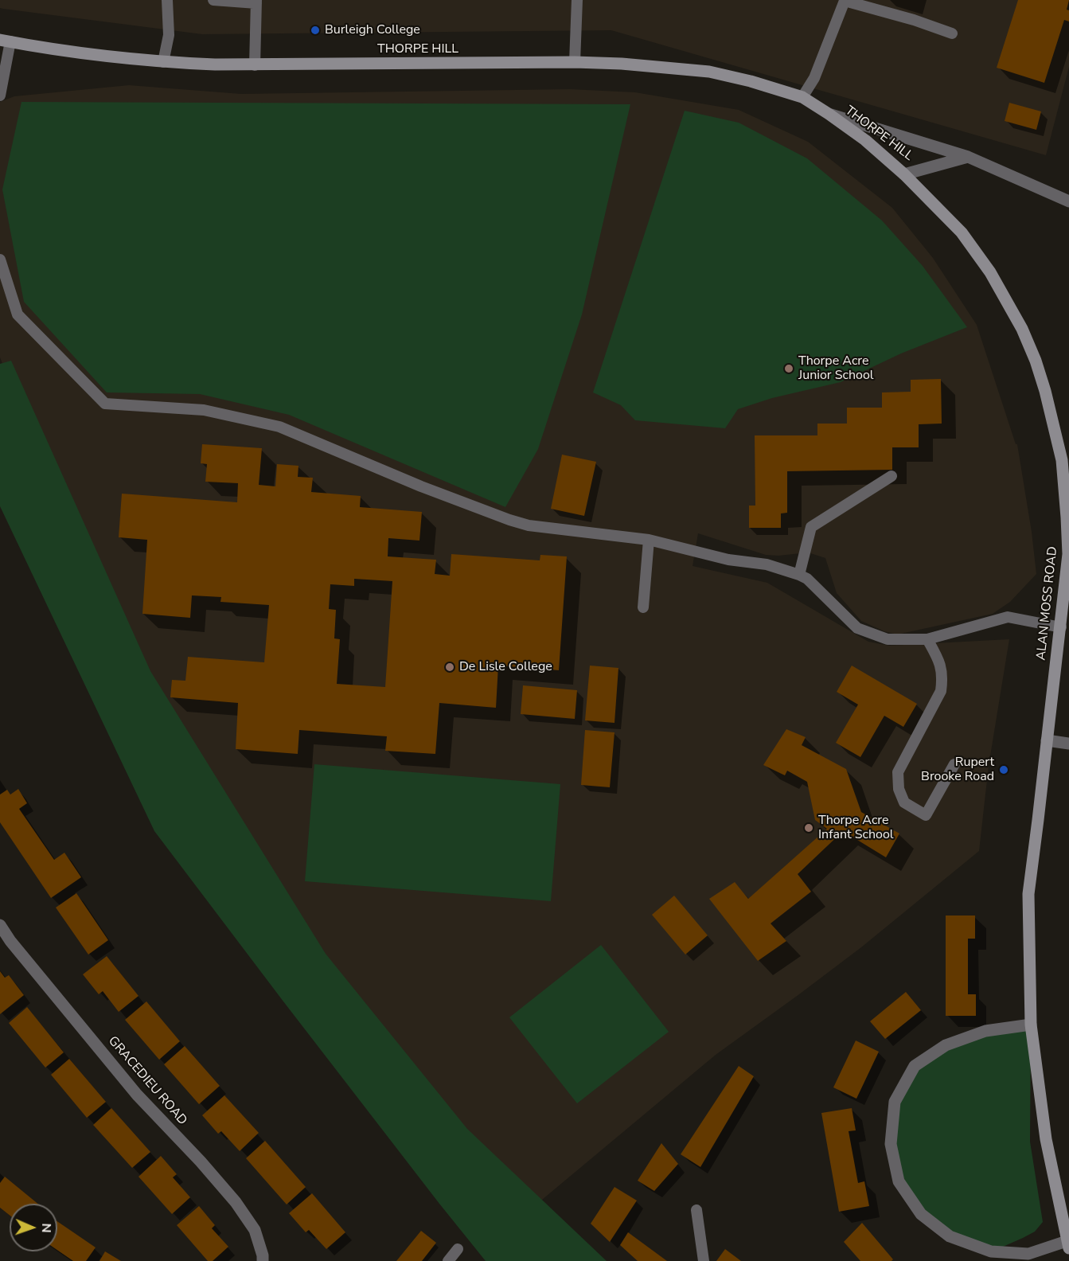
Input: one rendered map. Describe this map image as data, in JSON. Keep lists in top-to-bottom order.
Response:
{
  "streets": {
    "street": ["THORPE HILL", "ALAN MOSS ROAD", "GRACEDIEU ROAD"]
  },
  "crossings": [
    ["THORPE HILL", "ALAN MOSS ROAD"]
  ],
  "places": [
    "Burleigh College",
    "Thorpe Acre Junior School",
    "De Lisle College",
    "Rupert Brooke Road",
    "Thorpe Acre Infant School"
  ],
  "north": "right"
}
